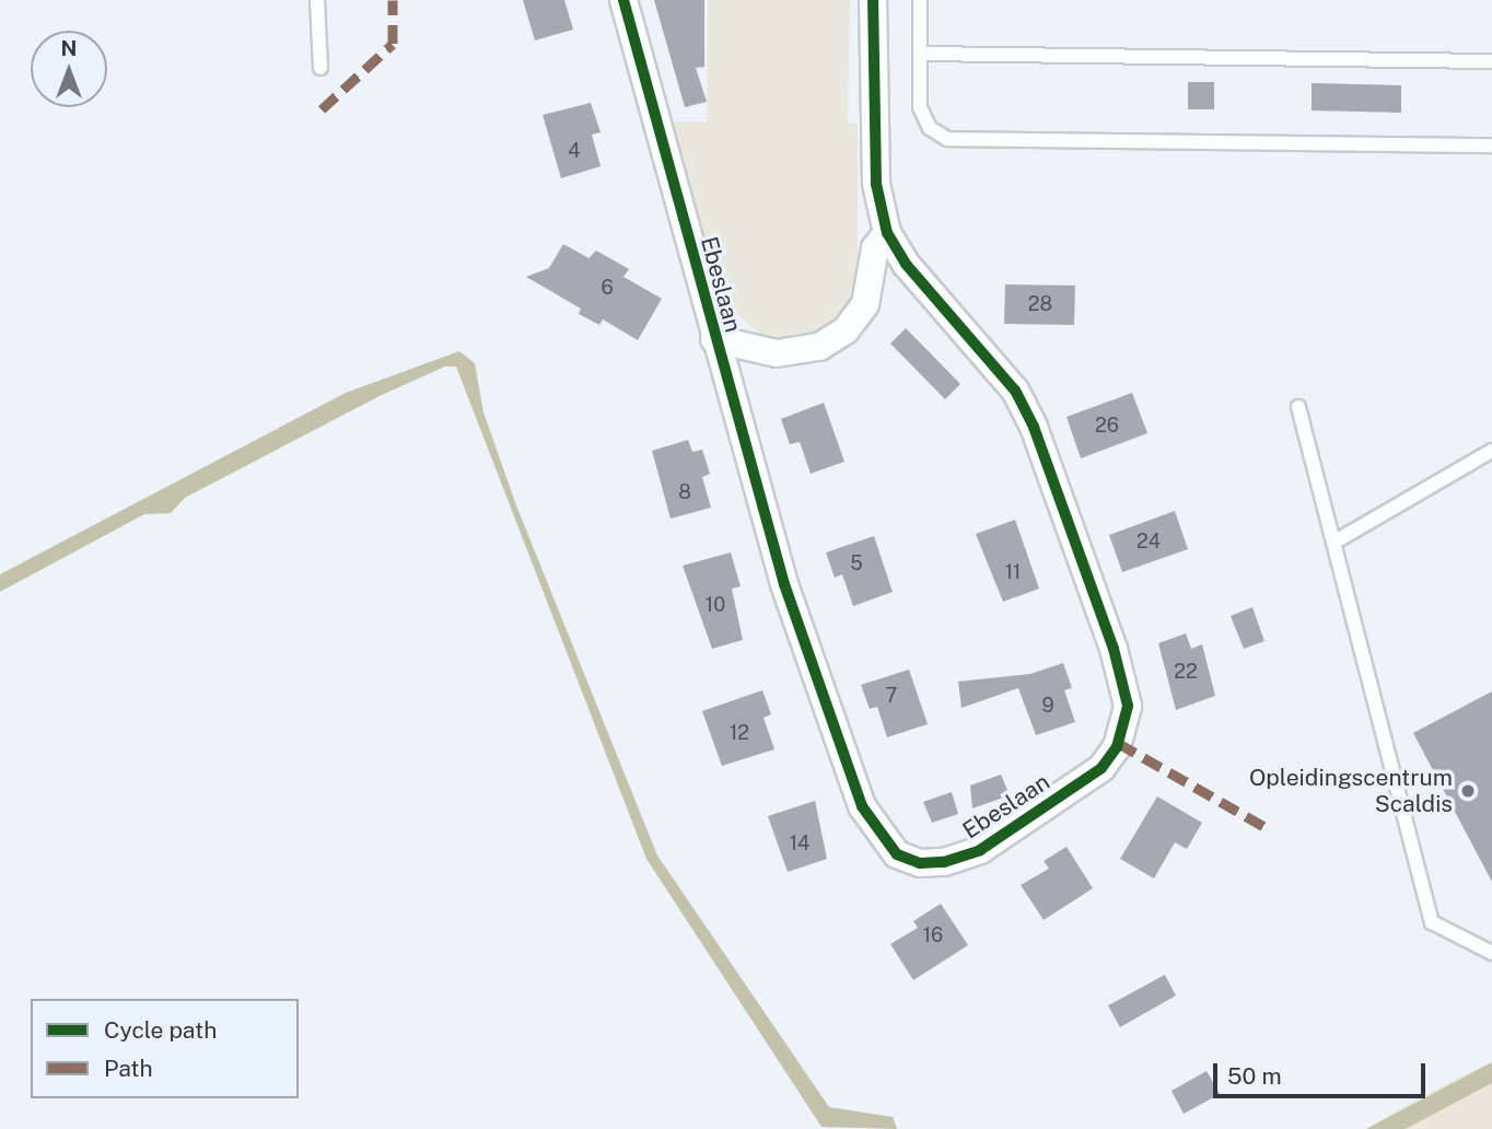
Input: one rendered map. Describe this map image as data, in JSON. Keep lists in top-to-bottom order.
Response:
{
  "streets": {
    "street": ["Ebeslaan"]
  },
  "places": ["Opleidingscentrum Scaldis"],
  "house_numbers": [
    "4",
    "6",
    "28",
    "26",
    "8",
    "24",
    "5",
    "11",
    "10",
    "22",
    "7",
    "9",
    "12",
    "14",
    "16"
  ],
  "legend": ["Cycle path", "Path"],
  "scale_bar": "50 m",
  "north": "top"
}
